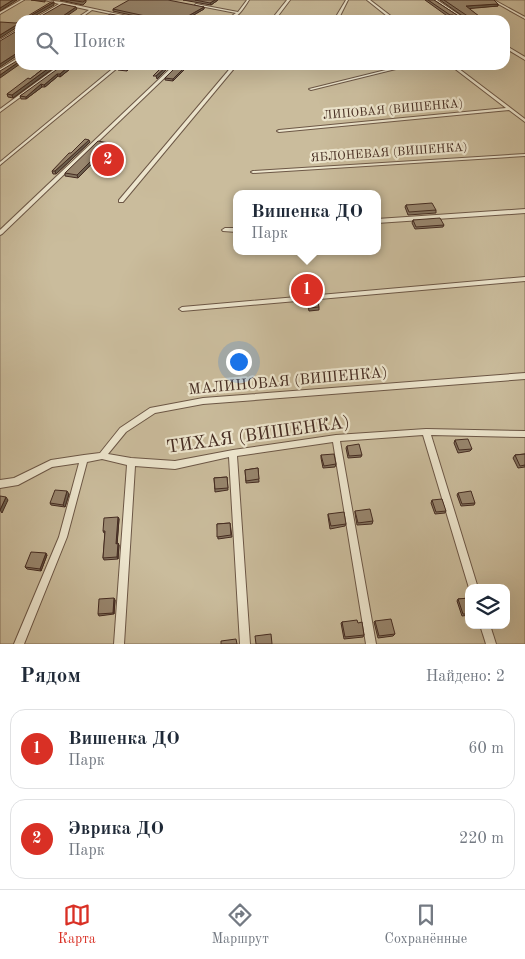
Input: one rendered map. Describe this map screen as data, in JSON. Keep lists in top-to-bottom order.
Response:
{
  "streets": {
    "lane": [
      "ЛИПОВАЯ (ВИШЕНКА)",
      "ЯБЛОНЕВАЯ (ВИШЕНКА)",
      "МАЛИНОВАЯ (ВИШЕНКА)",
      "ТИХАЯ (ВИШЕНКА)"
    ]
  },
  "crossings": [
    ["МАЛИНОВАЯ (ВИШЕНКА)", "ТИХАЯ (ВИШЕНКА)"]
  ],
  "page": {
    "search": "Поиск",
    "pins": ["2", "1"],
    "popup": ["Вишенка ДО", "Парк"],
    "heading": ["Рядом", "Найдено: 2"],
    "list": [
      {
        "mark": "1",
        "name": "Вишенка ДО",
        "note": "Парк",
        "value": "60 m"
      },
      {
        "mark": "2",
        "name": "Эврика ДО",
        "note": "Парк",
        "value": "220 m"
      }
    ],
    "nav": ["Карта", "Маршрут", "Сохранённые"]
  }
}
